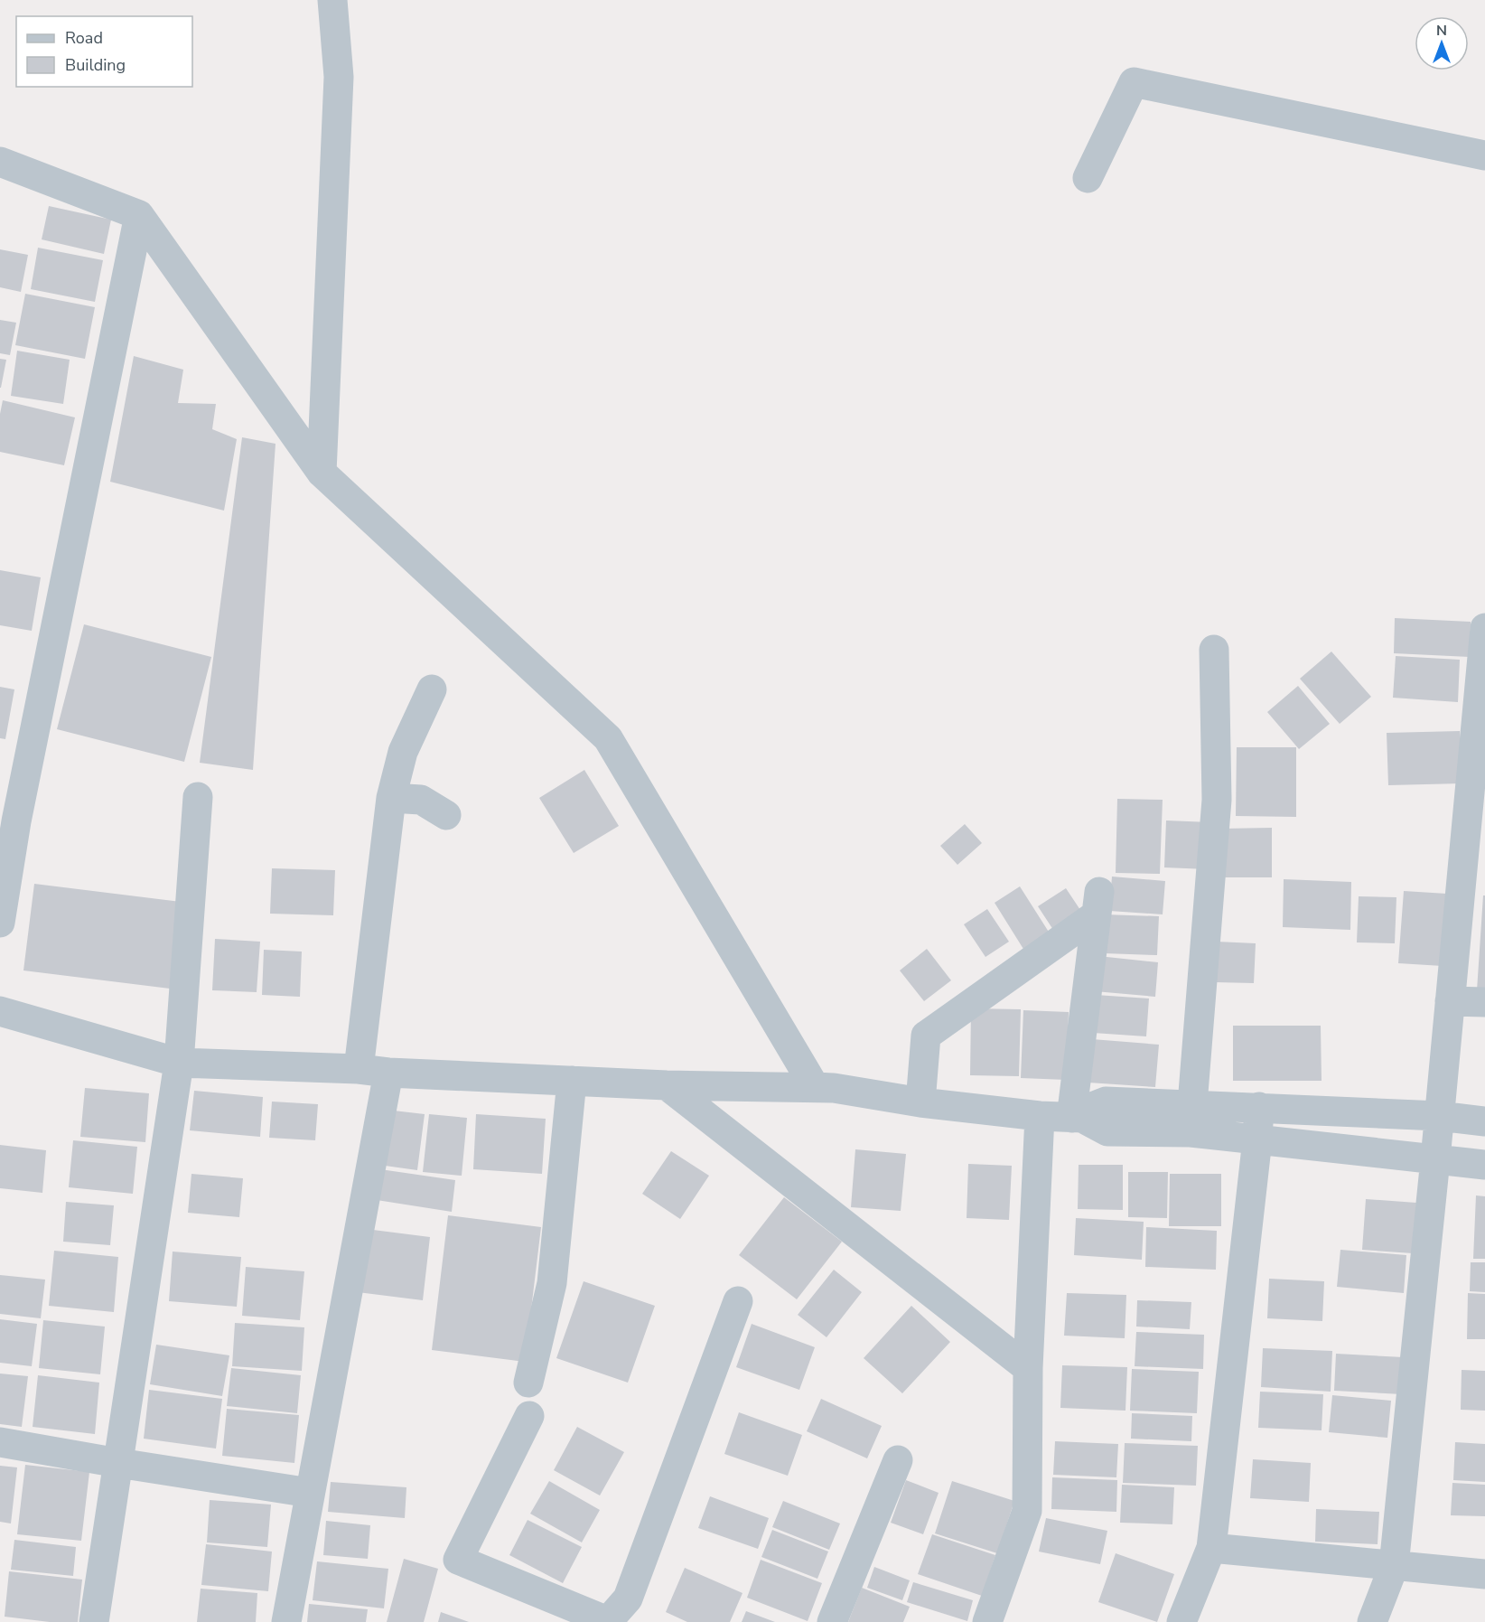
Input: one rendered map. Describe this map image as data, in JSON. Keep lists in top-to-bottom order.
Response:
{
  "legend": ["Road", "Building"],
  "north": "top"
}
